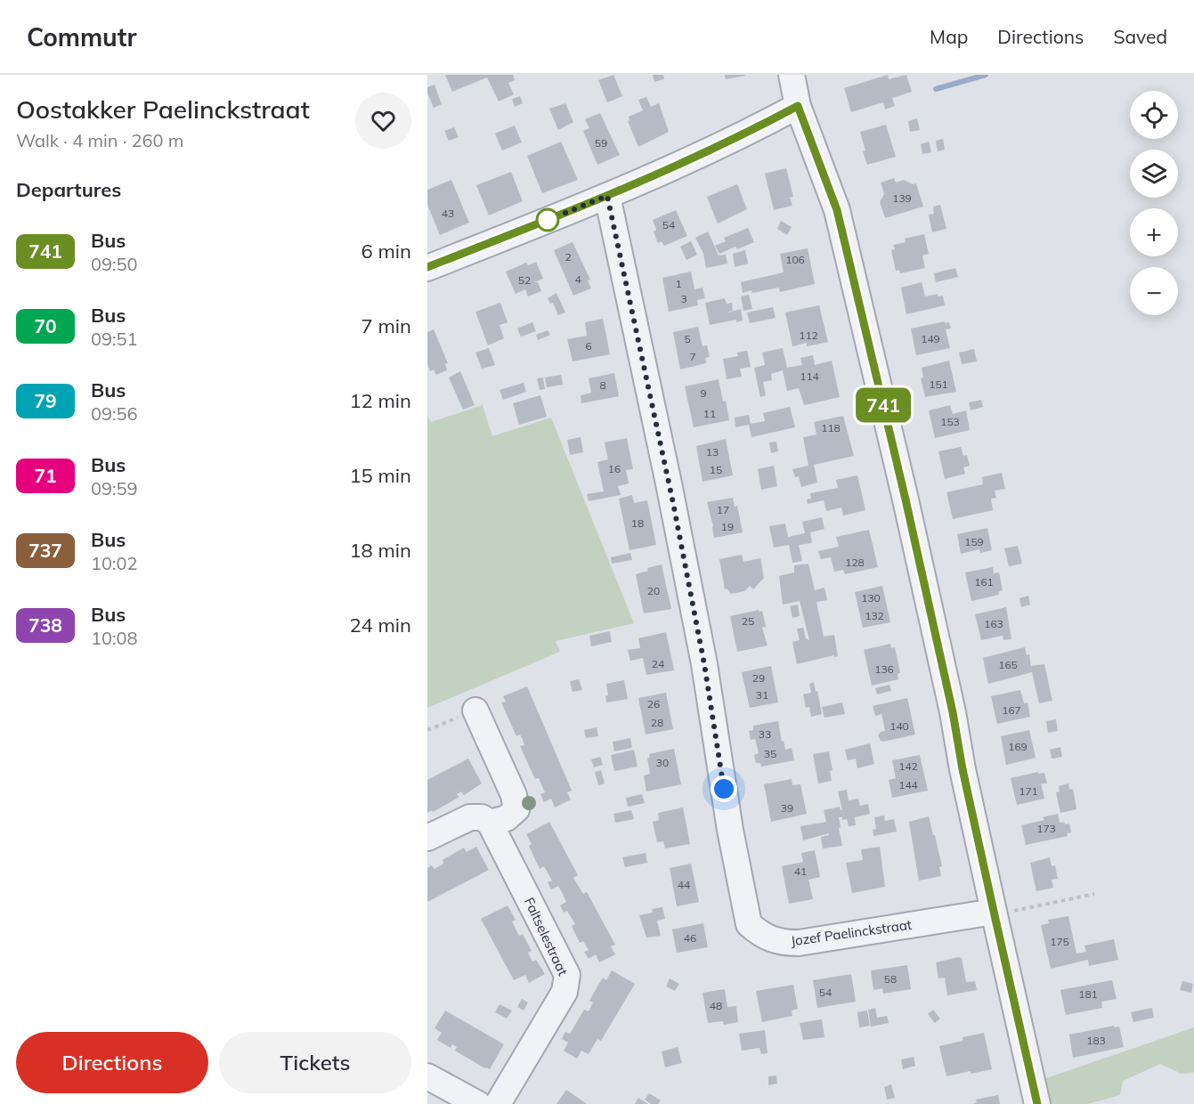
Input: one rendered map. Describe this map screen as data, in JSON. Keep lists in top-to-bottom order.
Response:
{
  "streets": {
    "street": ["Jozef Paelinckstraat", "Faltselestraat"]
  },
  "lines": ["bus line 741"],
  "house_numbers": [
    "59",
    "139",
    "43",
    "54",
    "2",
    "106",
    "4",
    "52",
    "1",
    "3",
    "112",
    "5",
    "149",
    "6",
    "7",
    "114",
    "151",
    "8",
    "9",
    "11",
    "153",
    "118",
    "13",
    "16",
    "15",
    "17",
    "18",
    "19",
    "159",
    "128",
    "161",
    "20",
    "130",
    "132",
    "25",
    "163",
    "24",
    "165",
    "136",
    "29",
    "31",
    "26",
    "167",
    "28",
    "140",
    "33",
    "169",
    "35",
    "30",
    "142",
    "144",
    "171",
    "39",
    "173",
    "41",
    "44",
    "46",
    "175",
    "58",
    "54",
    "181",
    "48",
    "183"
  ],
  "page": {
    "header": "Commutr",
    "nav": ["Map", "Directions", "Saved"],
    "heading": [
      ["Oostakker Paelinckstraat", "Walk · 4 min · 260 m"],
      "Departures"
    ],
    "on_map": "741",
    "map_buttons": ["+", "−"],
    "list": [
      {
        "mark": "741",
        "name": "Bus",
        "note": "09:50",
        "value": "6 min"
      },
      {
        "mark": "70",
        "name": "Bus",
        "note": "09:51",
        "value": "7 min"
      },
      {
        "mark": "79",
        "name": "Bus",
        "note": "09:56",
        "value": "12 min"
      },
      {
        "mark": "71",
        "name": "Bus",
        "note": "09:59",
        "value": "15 min"
      },
      {
        "mark": "737",
        "name": "Bus",
        "note": "10:02",
        "value": "18 min"
      },
      {
        "mark": "738",
        "name": "Bus",
        "note": "10:08",
        "value": "24 min"
      }
    ],
    "buttons": ["Directions", "Tickets"]
  }
}
